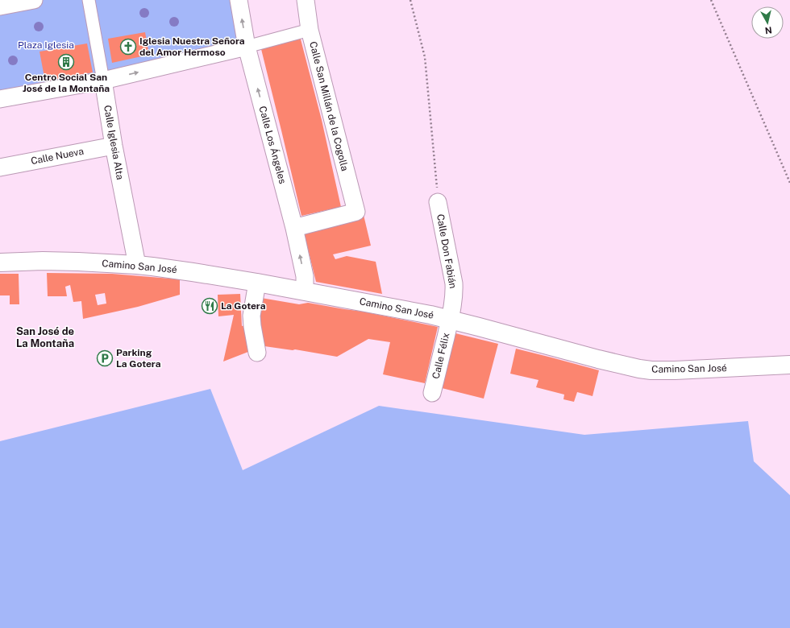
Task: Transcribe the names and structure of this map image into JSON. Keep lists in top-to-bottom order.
{
  "streets": {
    "main road": ["Camino San José"],
    "street": [
      "Calle San Millán de la Cogolla",
      "Calle Iglesia Alta",
      "Calle Los Ángeles",
      "Calle Nueva",
      "Calle Don Fabián",
      "Calle Félix"
    ]
  },
  "crossings": [
    ["Calle San Millán de la Cogolla", "Calle Los Ángeles"],
    ["Calle Iglesia Alta", "Calle Nueva"],
    ["Calle Iglesia Alta", "Camino San José"],
    ["Calle Los Ángeles", "Camino San José"],
    ["Calle Don Fabián", "Camino San José"],
    ["Calle Don Fabián", "Calle Félix"],
    ["Camino San José", "Calle Félix"]
  ],
  "one_way": ["Calle Los Ángeles"],
  "districts": ["San José de La Montaña"],
  "parks": ["Plaza Iglesia"],
  "places": {
    "church": ["Iglesia Nuestra Señora del Amor Hermoso"],
    "building": ["Centro Social San José de la Montaña"],
    "restaurant": ["La Gotera"],
    "parking": ["Parking La Gotera"]
  },
  "north": "bottom"
}
